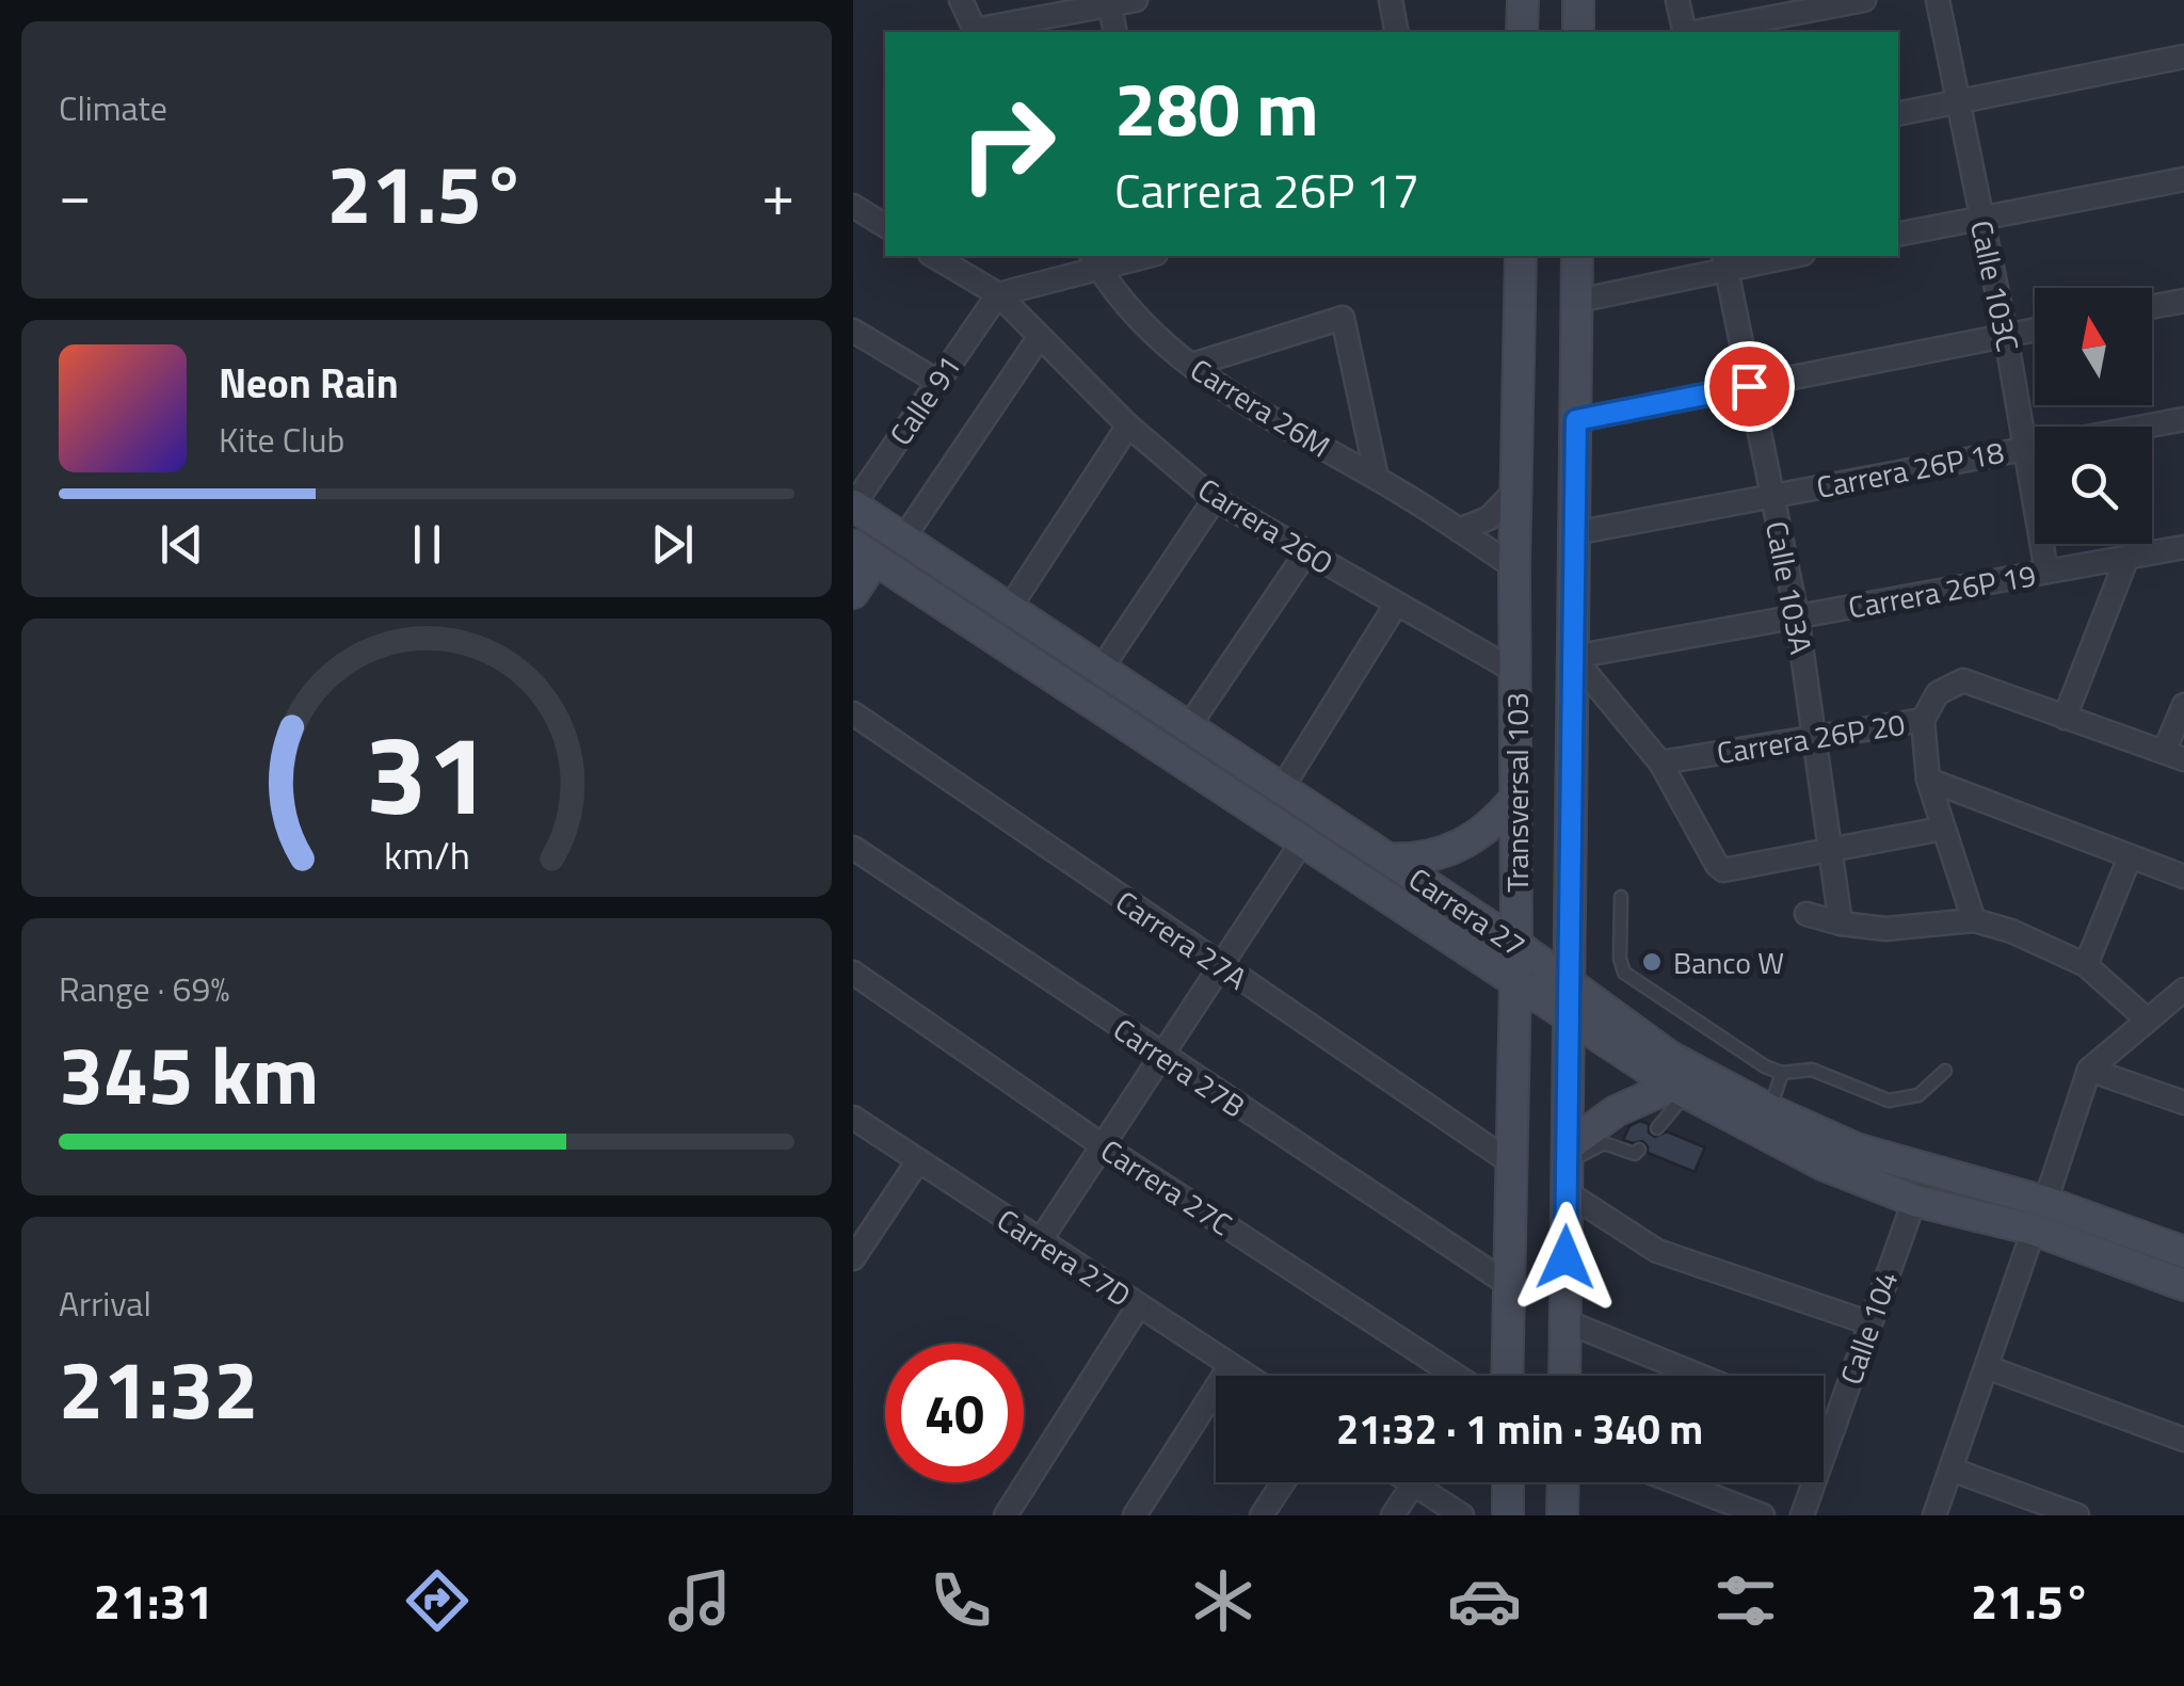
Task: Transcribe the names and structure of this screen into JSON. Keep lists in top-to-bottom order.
{
  "streets": {
    "main road": ["Transversal 103", "Carrera 27"],
    "street": [
      "Calle 103C",
      "Calle 91",
      "Carrera 26M",
      "Carrera 26P 18",
      "Carrera 26O",
      "Calle 103A",
      "Carrera 26P 19",
      "Carrera 26P 20",
      "Carrera 27A",
      "Carrera 27B",
      "Carrera 27C",
      "Carrera 27D",
      "Calle 104"
    ]
  },
  "crossings": [
    ["Calle 103C", "Carrera 26P 18"],
    ["Calle 103C", "Carrera 26P 19"],
    ["Calle 91", "Carrera 26O"],
    ["Calle 91", "Carrera 27"],
    ["Carrera 26M", "Transversal 103"],
    ["Carrera 26P 18", "Calle 103A"],
    ["Carrera 26P 18", "Transversal 103"],
    ["Carrera 26O", "Transversal 103"],
    ["Carrera 26O", "Carrera 27"],
    ["Calle 103A", "Carrera 26P 19"],
    ["Calle 103A", "Carrera 26P 20"],
    ["Carrera 26P 19", "Transversal 103"],
    ["Transversal 103", "Carrera 27"],
    ["Transversal 103", "Carrera 27A"],
    ["Transversal 103", "Carrera 27B"],
    ["Carrera 27", "Calle 104"]
  ],
  "places": ["Banco W"],
  "north": "top",
  "page": {
    "tile": [
      "Climate",
      ["Range · 69%", "345 km"],
      ["Arrival", "21:32"]
    ],
    "turn": ["280 m", "Carrera 26P 17"],
    "heat": ["−", "21.5°", "+"],
    "song": ["Neon Rain", "Kite Club"],
    "limit": "40",
    "trip": "21:32 · 1 min · 340 m",
    "tabs": ["21:31", "21.5°"],
    "gauge": ["31", "km/h"]
  }
}
